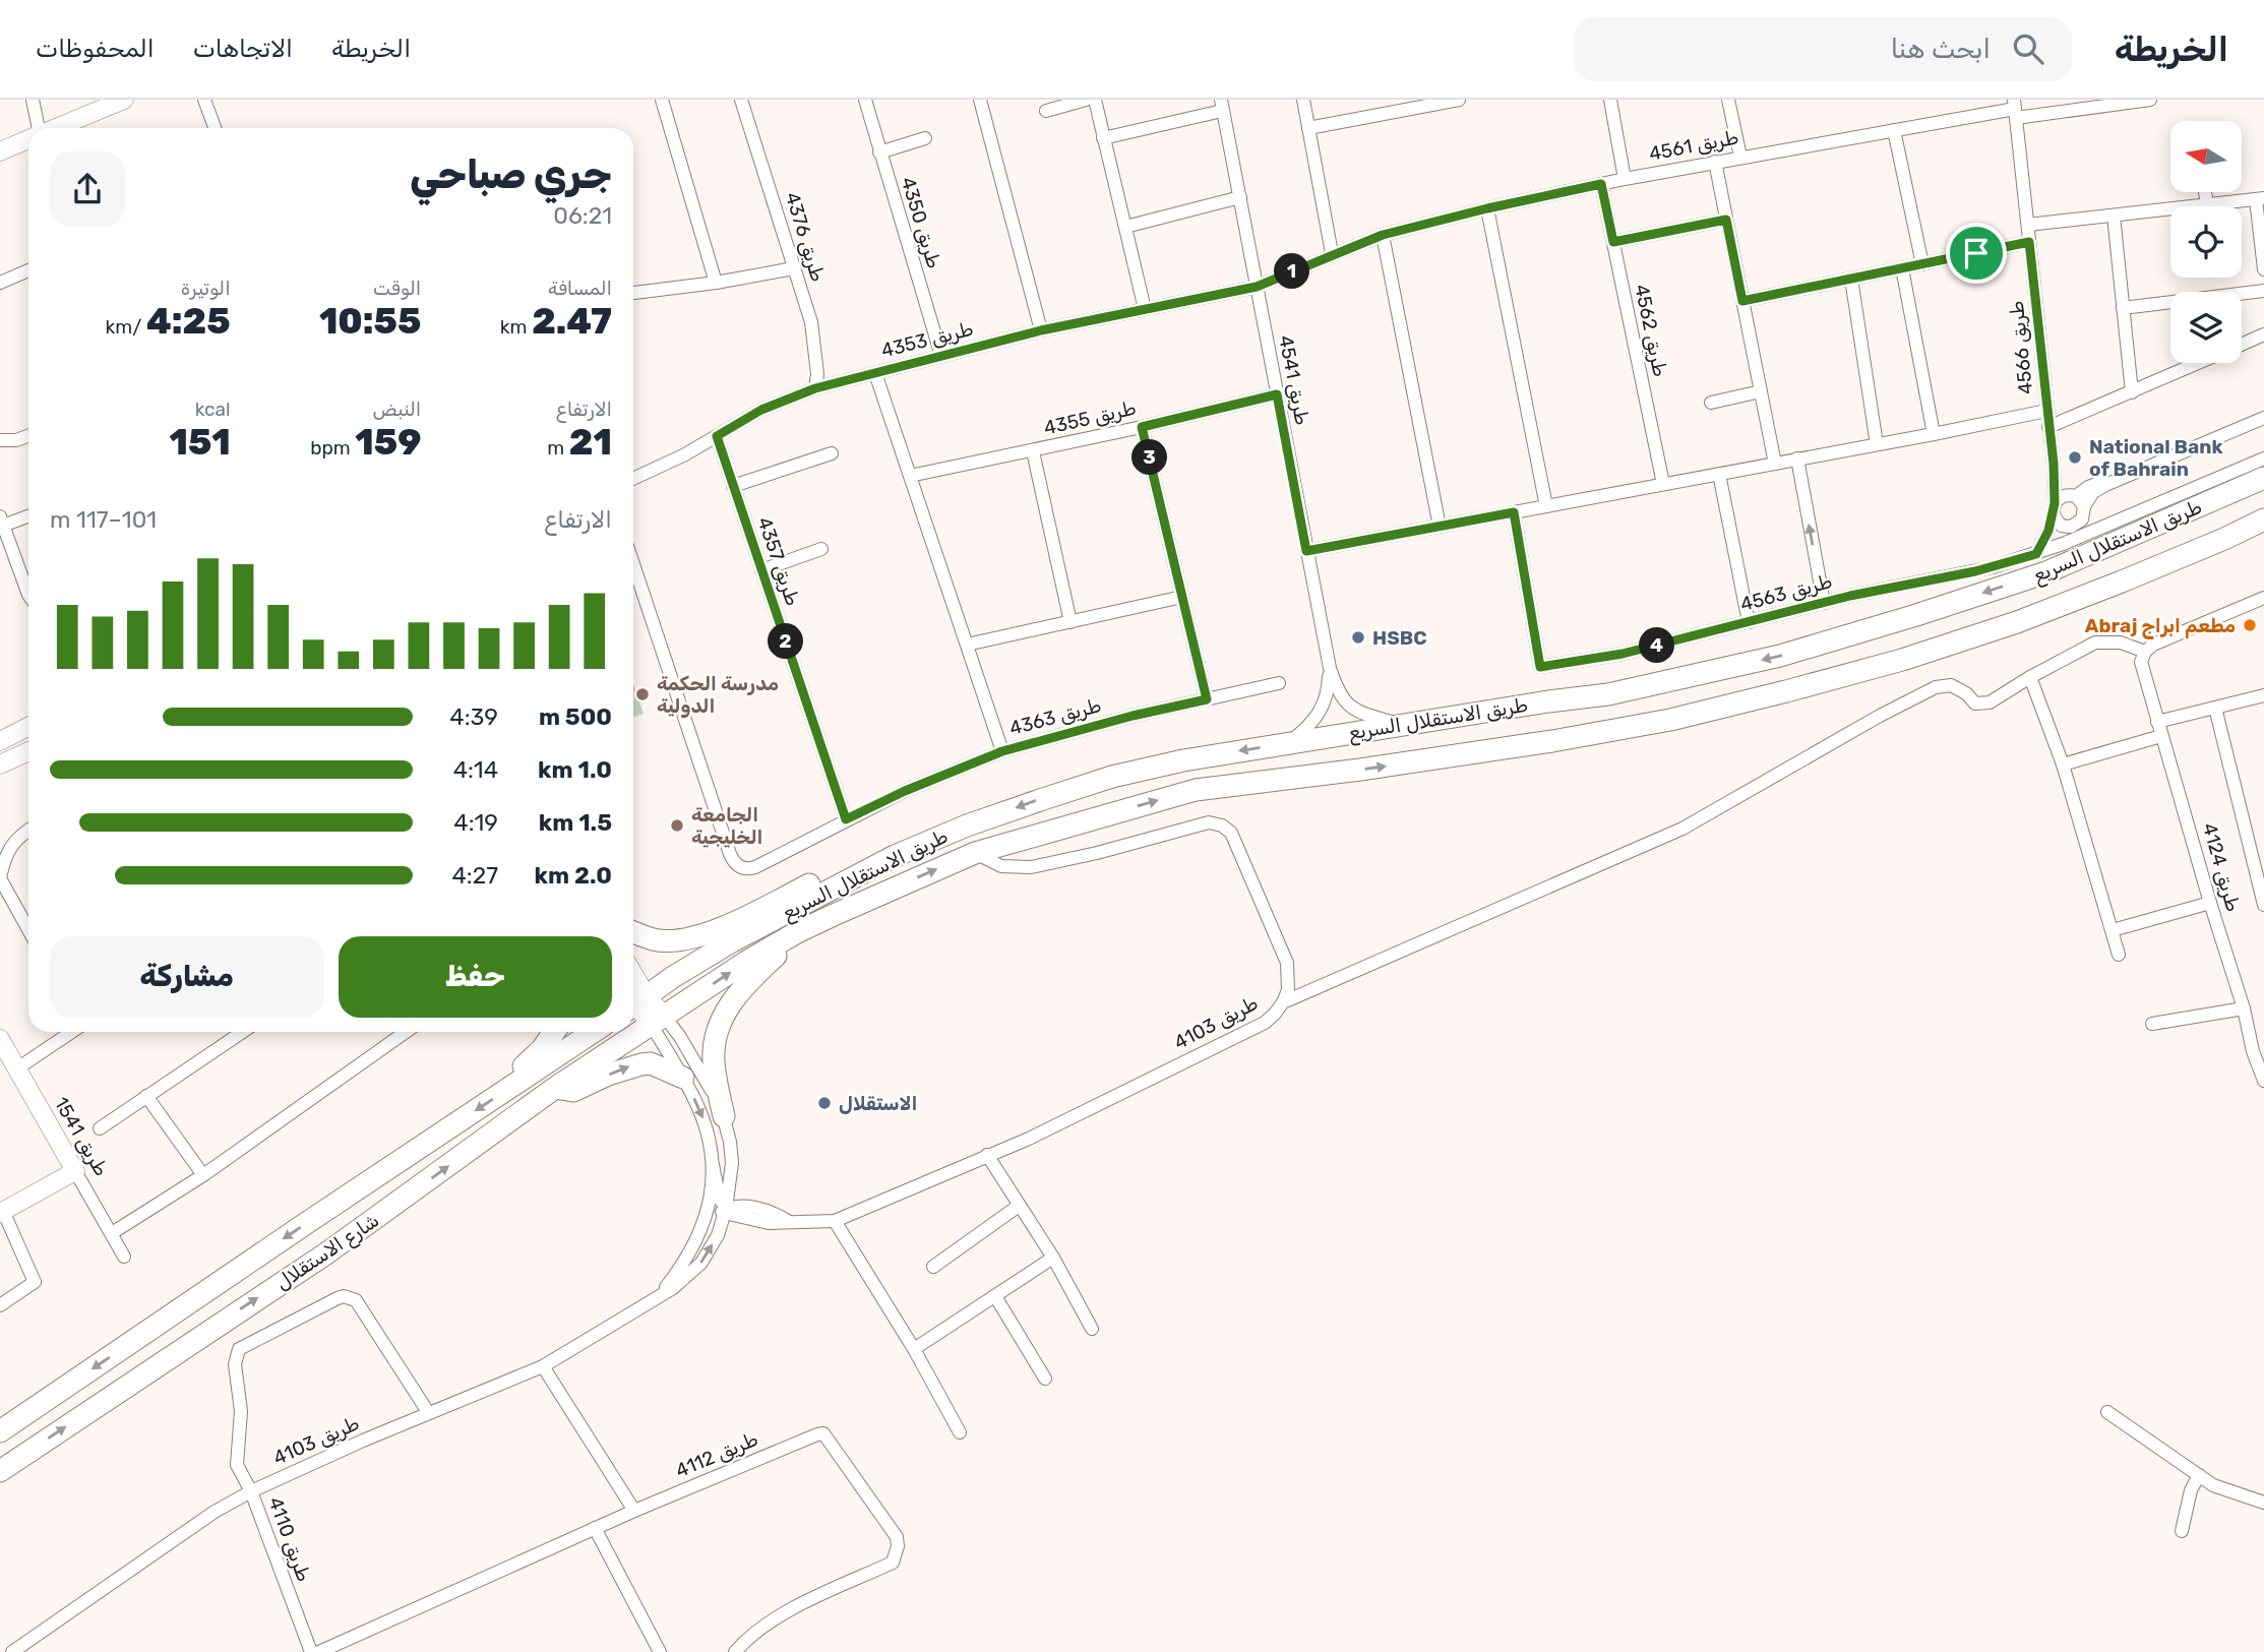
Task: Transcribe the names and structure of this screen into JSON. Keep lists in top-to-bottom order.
{
  "streets": {
    "main road": ["طريق الاستقلال السريع", "شارع الاستقلال"],
    "street": [
      "طريق 4561",
      "طريق 4350",
      "طريق 4376",
      "طريق 4562",
      "طريق 4353",
      "طريق 4566",
      "طريق 4541",
      "طريق 4355",
      "طريق 4357",
      "طريق 4563",
      "طريق 4363",
      "طريق 4124",
      "طريق 4103",
      "طريق 1541",
      "طريق 4112",
      "طريق 4110"
    ]
  },
  "crossings": [
    ["طريق 4561", "طريق 4562"],
    ["طريق 4561", "طريق 4353"],
    ["طريق 4561", "طريق 4566"],
    ["طريق 4561", "طريق 4541"],
    ["طريق 4350", "طريق 4353"],
    ["طريق 4376", "طريق 4353"],
    ["طريق 4353", "طريق 4541"],
    ["طريق 4353", "طريق 4357"],
    ["طريق 4541", "طريق 4355"],
    ["طريق الاستقلال السريع", "طريق 4103"],
    ["طريق الاستقلال السريع", "شارع الاستقلال"],
    ["طريق 4357", "طريق 4363"],
    ["طريق 4103", "شارع الاستقلال"],
    ["طريق 4103", "طريق 4110"]
  ],
  "places": [
    "National Bank of Bahrain",
    "Abraj مطعم ابراج",
    "HSBC",
    "مدرسة الحكمة الدولية",
    "الجامعة الخليجية",
    "الاستقلال"
  ],
  "north": "left",
  "page": {
    "header": "الخريطة",
    "search": "ابحث هنا",
    "nav": ["الخريطة", "الاتجاهات", "المحفوظات"],
    "heading": ["جري صباحي", "06:21"],
    "stats": [
      ["المسافة", "2.47 km"],
      ["الوقت", "10:55"],
      ["الوتيرة", "4:25 /km"],
      ["الارتفاع", "21 m"],
      ["النبض", "159 bpm"],
      ["kcal", "151"]
    ],
    "pins": [
      "1",
      "3",
      "2",
      "4"
    ],
    "chart": ["الارتفاع", "101–117 m"],
    "list": [
      {
        "name": "500 m",
        "note": "4:39"
      },
      {
        "name": "1.0 km",
        "note": "4:14"
      },
      {
        "name": "1.5 km",
        "note": "4:19"
      },
      {
        "name": "2.0 km",
        "note": "4:27"
      }
    ],
    "buttons": ["حفظ", "مشاركة"]
  }
}
